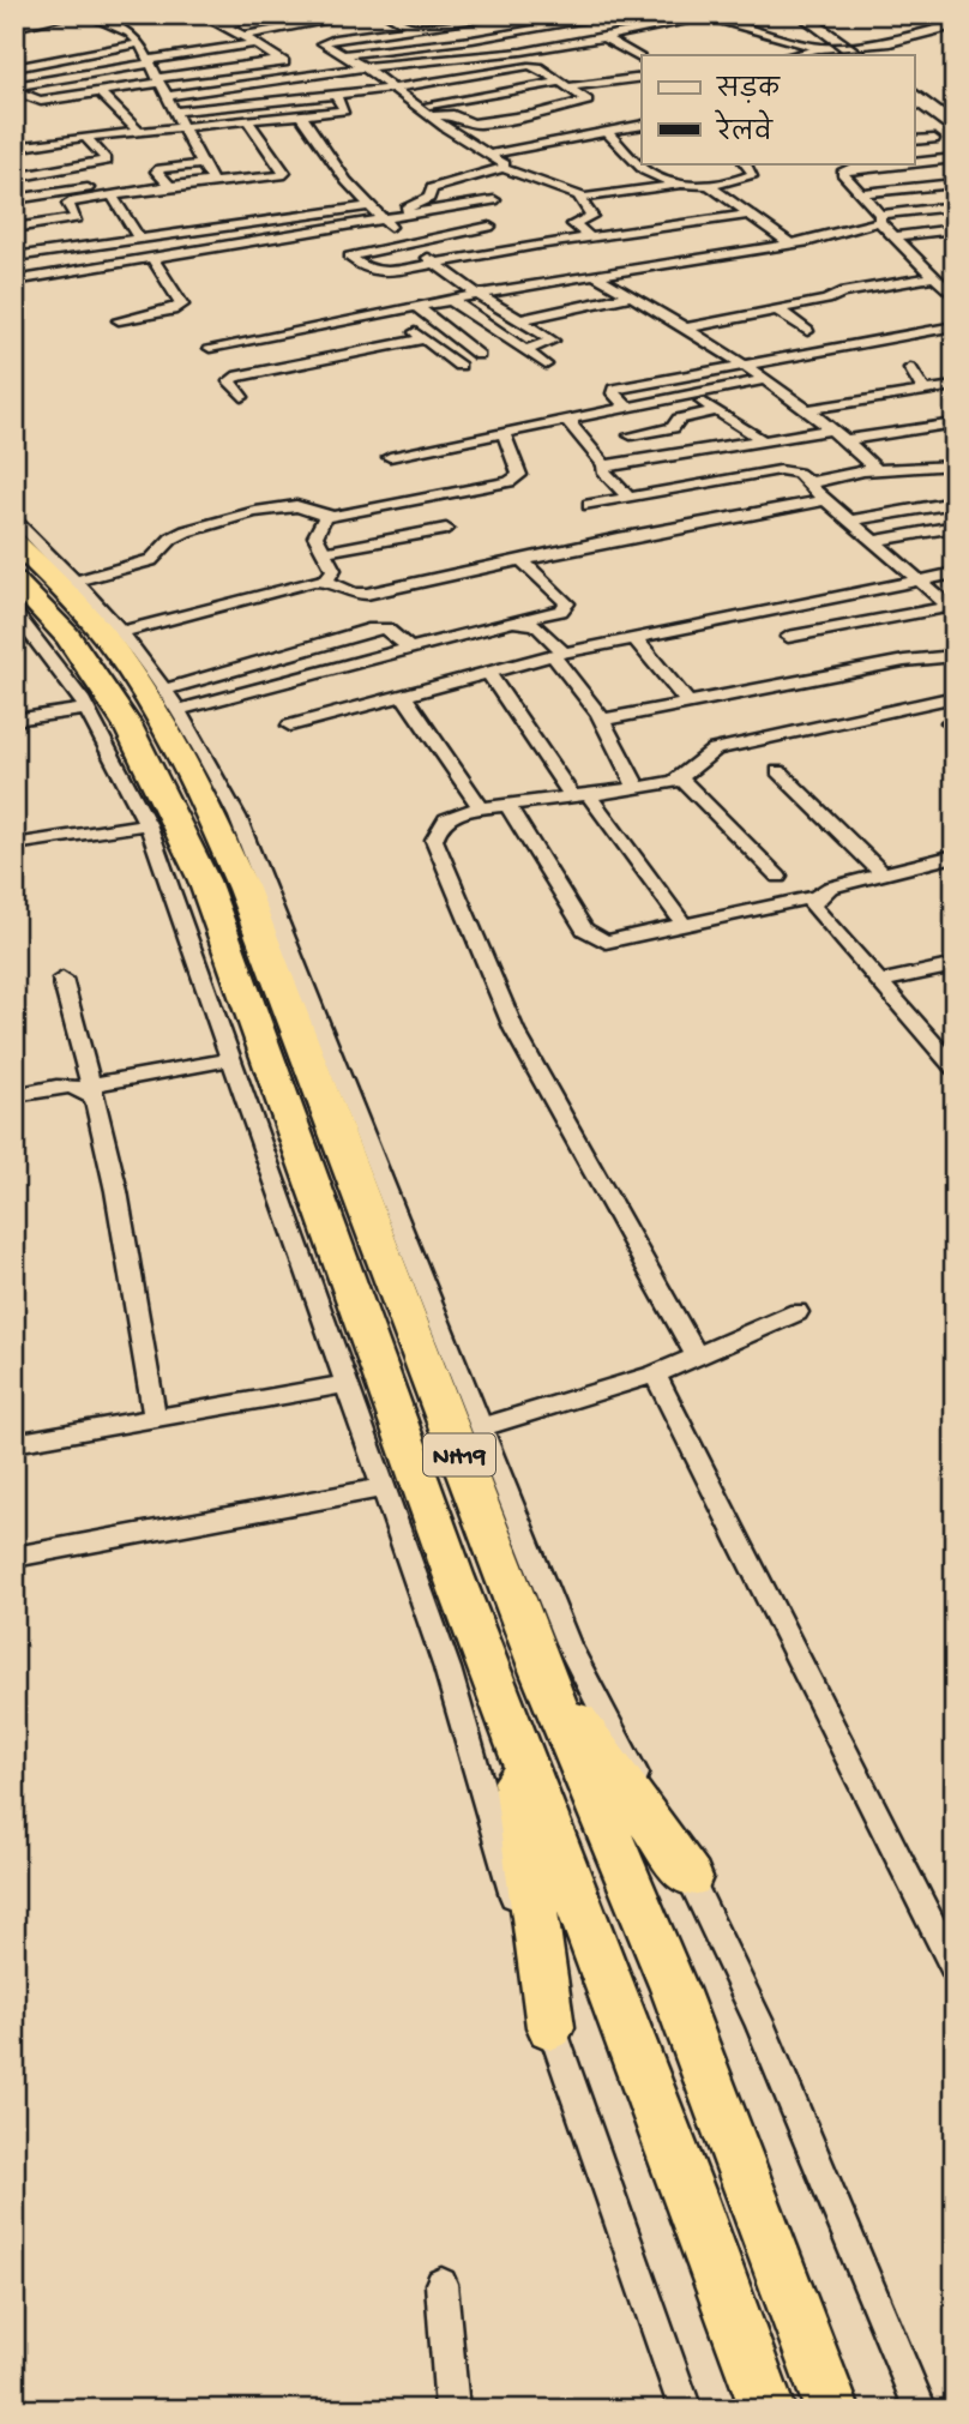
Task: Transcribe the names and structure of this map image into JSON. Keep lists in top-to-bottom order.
{
  "streets": {
    "highway": ["NH19"]
  },
  "legend": ["सड़क", "रेलवे"]
}
